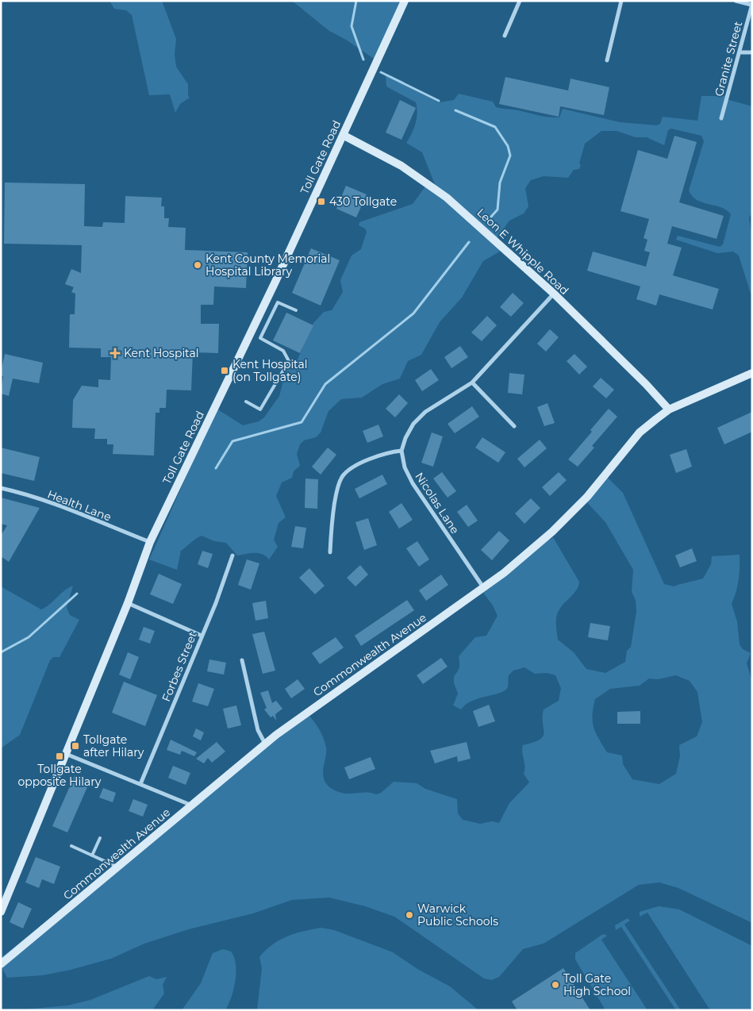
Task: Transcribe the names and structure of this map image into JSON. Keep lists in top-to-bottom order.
{
  "streets": {
    "street": [
      "Granite Street",
      "Toll Gate Road",
      "Leon E Whipple Road",
      "Nicolas Lane",
      "Health Lane",
      "Commonwealth Avenue",
      "Forbes Street"
    ]
  },
  "crossings": [
    ["Toll Gate Road", "Leon E Whipple Road"],
    ["Toll Gate Road", "Health Lane"],
    ["Leon E Whipple Road", "Commonwealth Avenue"],
    ["Nicolas Lane", "Commonwealth Avenue"]
  ],
  "places": {
    "transit": [
      "430 Tollgate",
      "Kent Hospital (on Tollgate)",
      "Tollgate after Hilary",
      "Tollgate opposite Hilary"
    ],
    "other": ["Kent County Memorial Hospital Library", "Warwick Public Schools", "Toll Gate High School"],
    "health": ["Kent Hospital"]
  }
}
